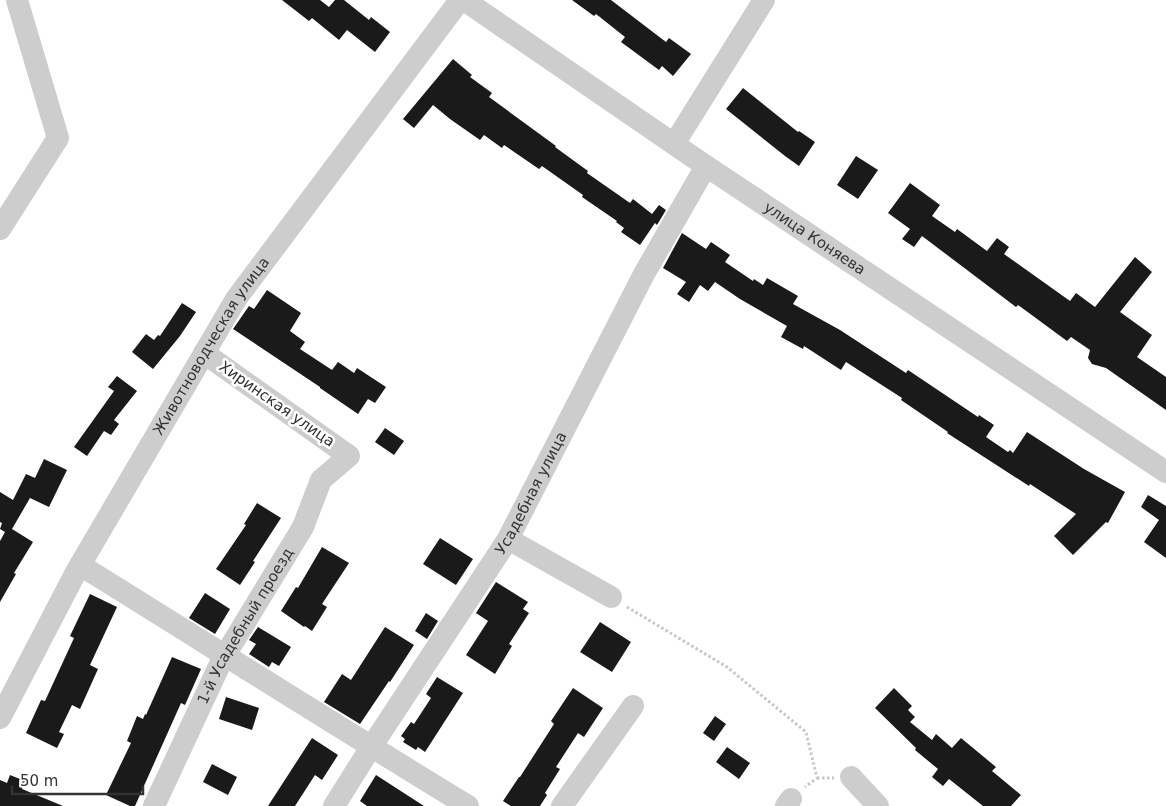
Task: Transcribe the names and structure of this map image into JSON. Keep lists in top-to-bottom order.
{
  "streets": {
    "street": [
      "улица Коняева",
      "Животноводческая улица",
      "Хиринская улица",
      "Усадебная улица",
      "1-й Усадебный проезд"
    ]
  },
  "crossings": [
    ["улица Коняева", "Усадебная улица"],
    ["Животноводческая улица", "Хиринская улица"],
    ["Хиринская улица", "1-й Усадебный проезд"]
  ],
  "scale_bar": "50 m"
}
